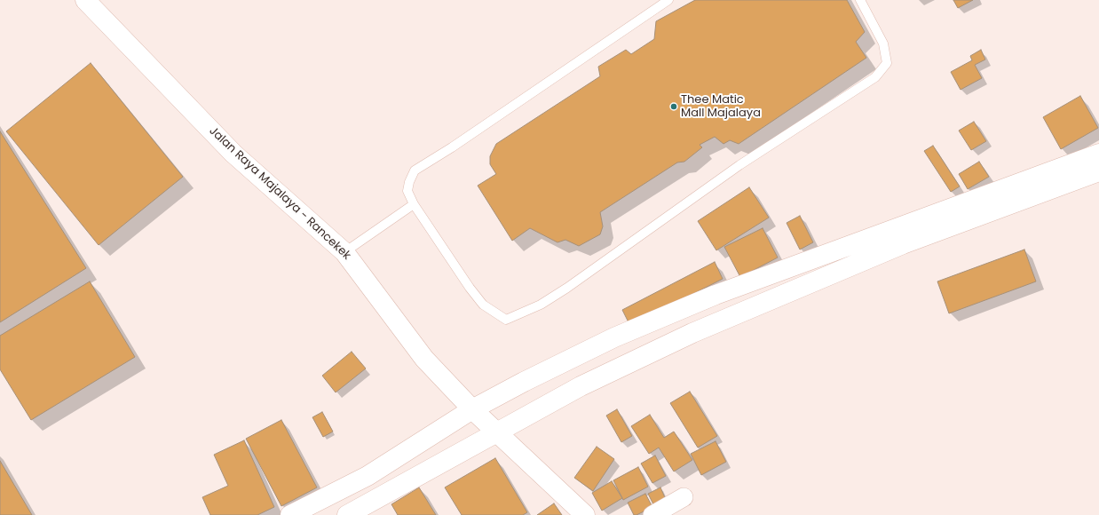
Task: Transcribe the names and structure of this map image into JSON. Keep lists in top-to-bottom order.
{
  "streets": {
    "main road": ["Jalan Raya Majalaya - Rancekek"]
  },
  "places": ["Thee Matic Mall Majalaya"]
}
